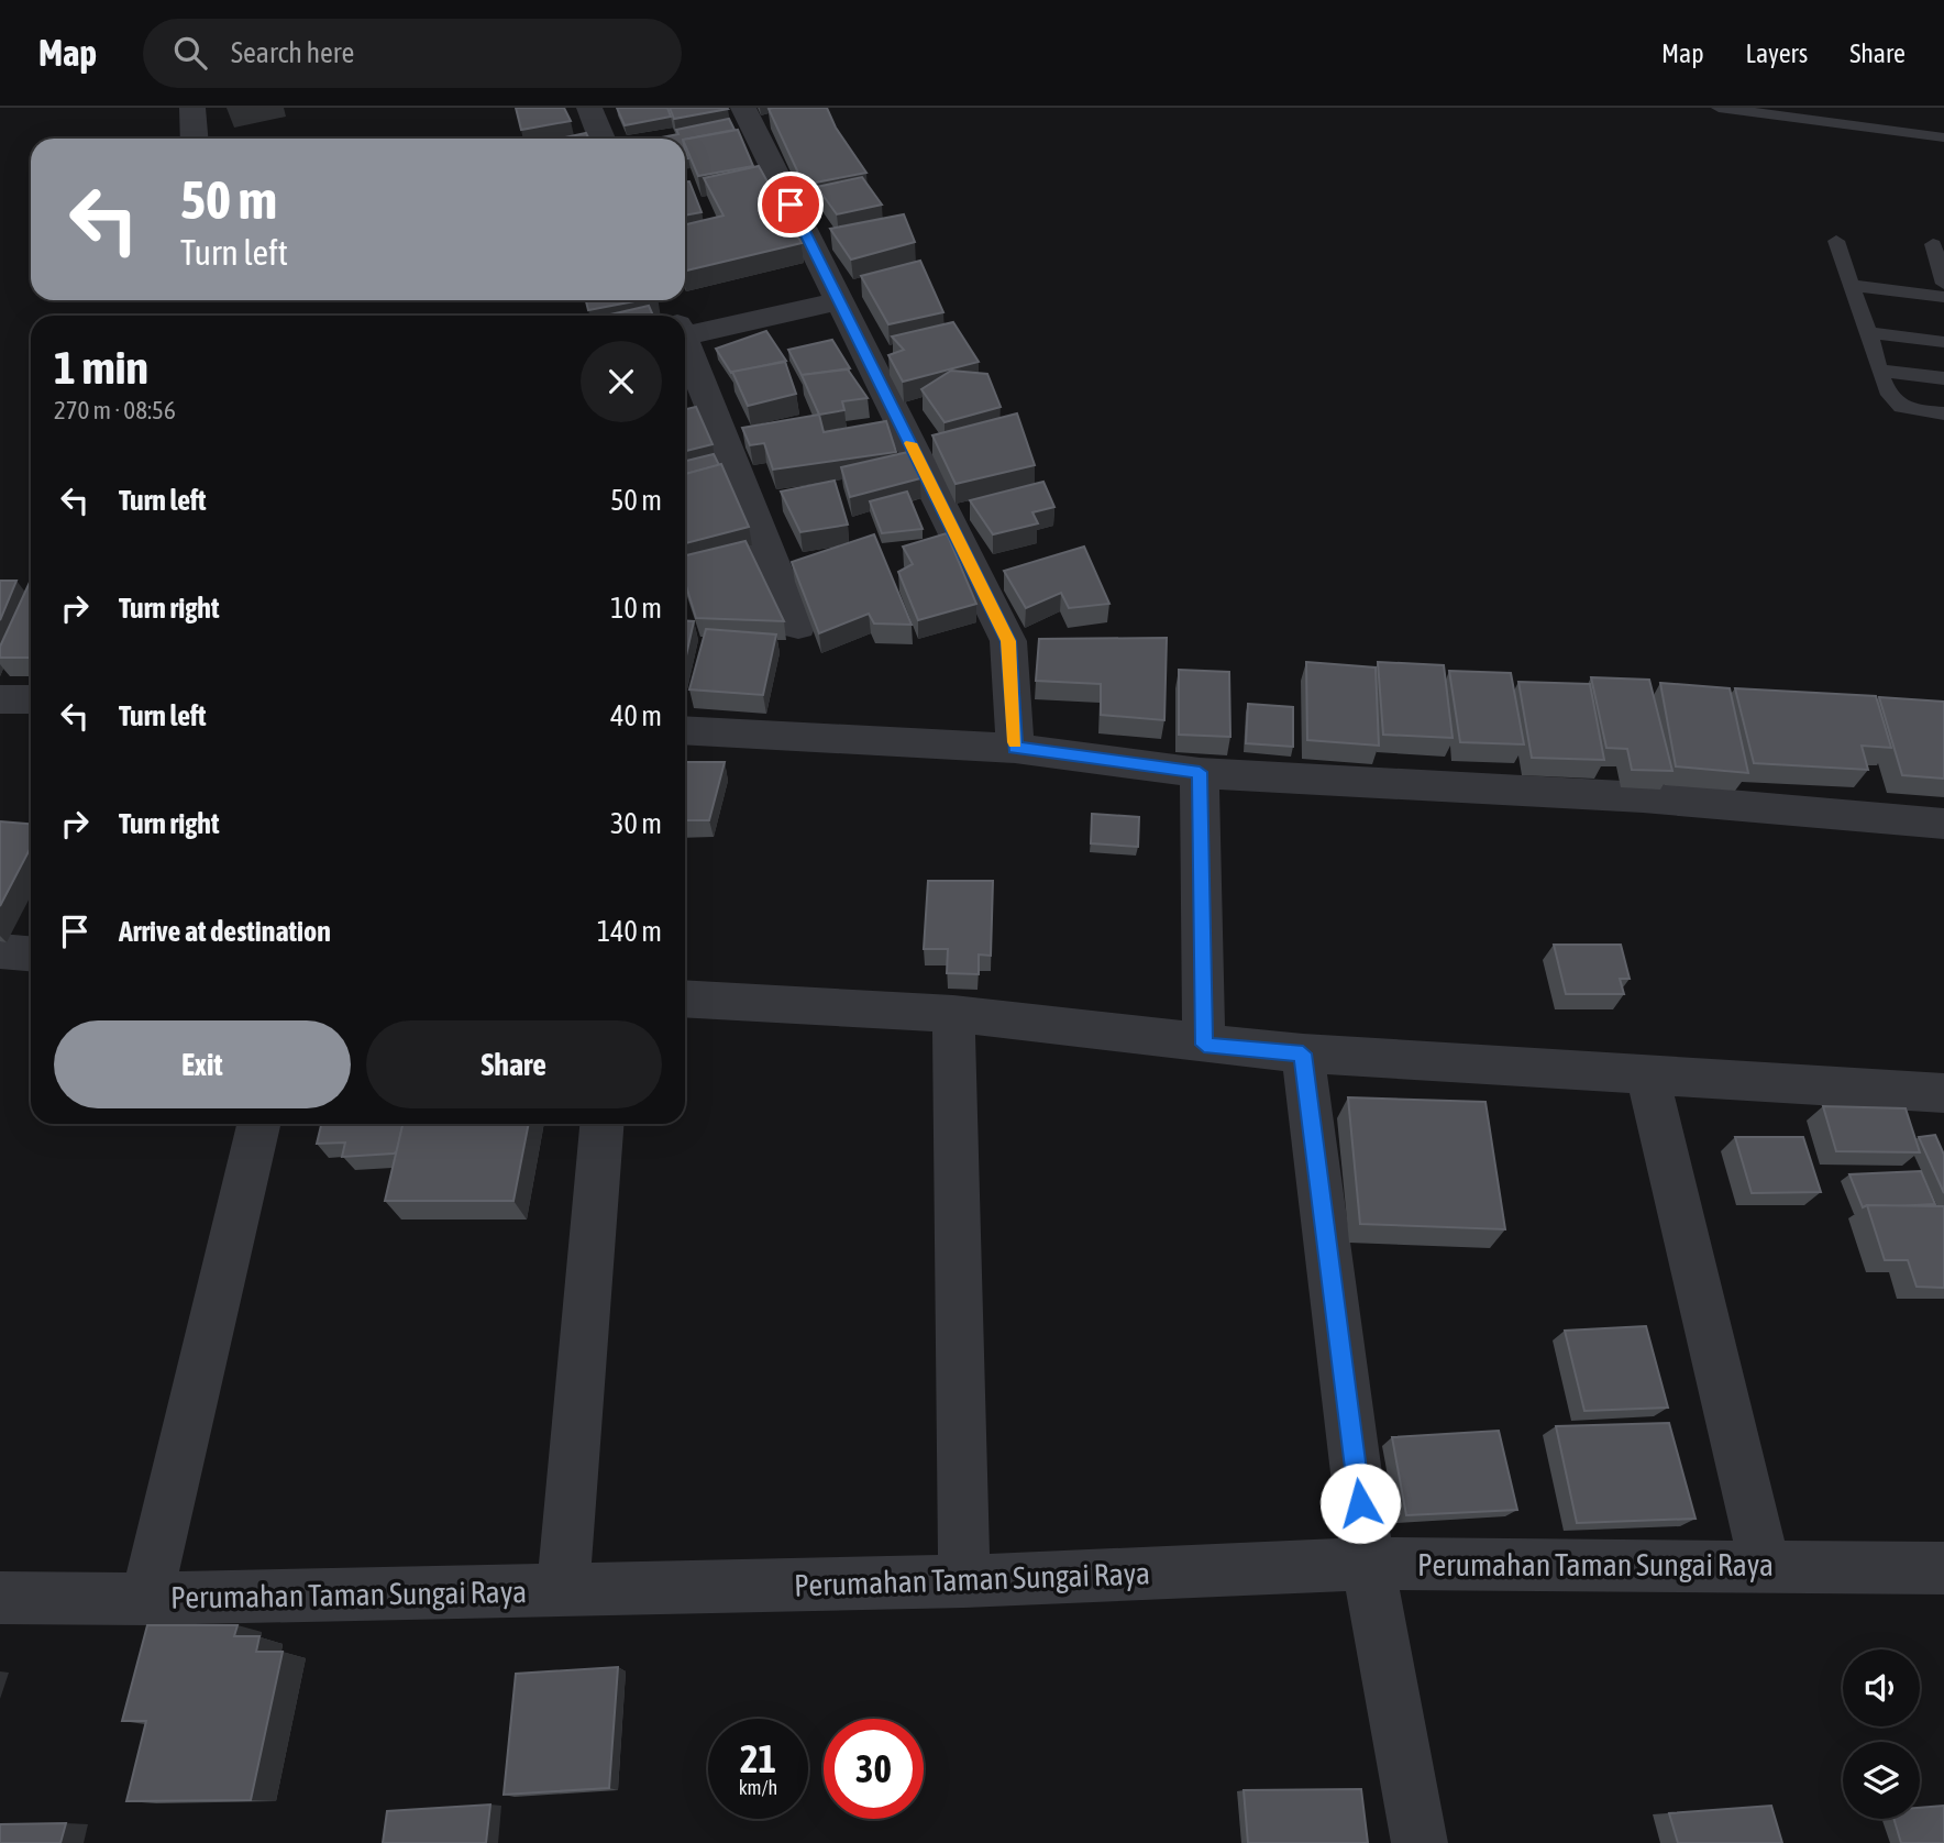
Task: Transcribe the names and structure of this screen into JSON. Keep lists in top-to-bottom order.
{
  "streets": {
    "street": ["Perumahan Taman Sungai Raya"]
  },
  "page": {
    "header": "Map",
    "search": "Search here",
    "nav": ["Map", "Layers", "Share"],
    "turn": ["50 m", "Turn left"],
    "heading": ["1 min", "270 m · 08:56"],
    "list": [
      {
        "name": "Turn left",
        "value": "50 m"
      },
      {
        "name": "Turn right",
        "value": "10 m"
      },
      {
        "name": "Turn left",
        "value": "40 m"
      },
      {
        "name": "Turn right",
        "value": "30 m"
      },
      {
        "name": "Arrive at destination",
        "value": "140 m"
      }
    ],
    "buttons": ["Exit", "Share"],
    "speed": "21 km/h",
    "limit": "30"
  }
}
